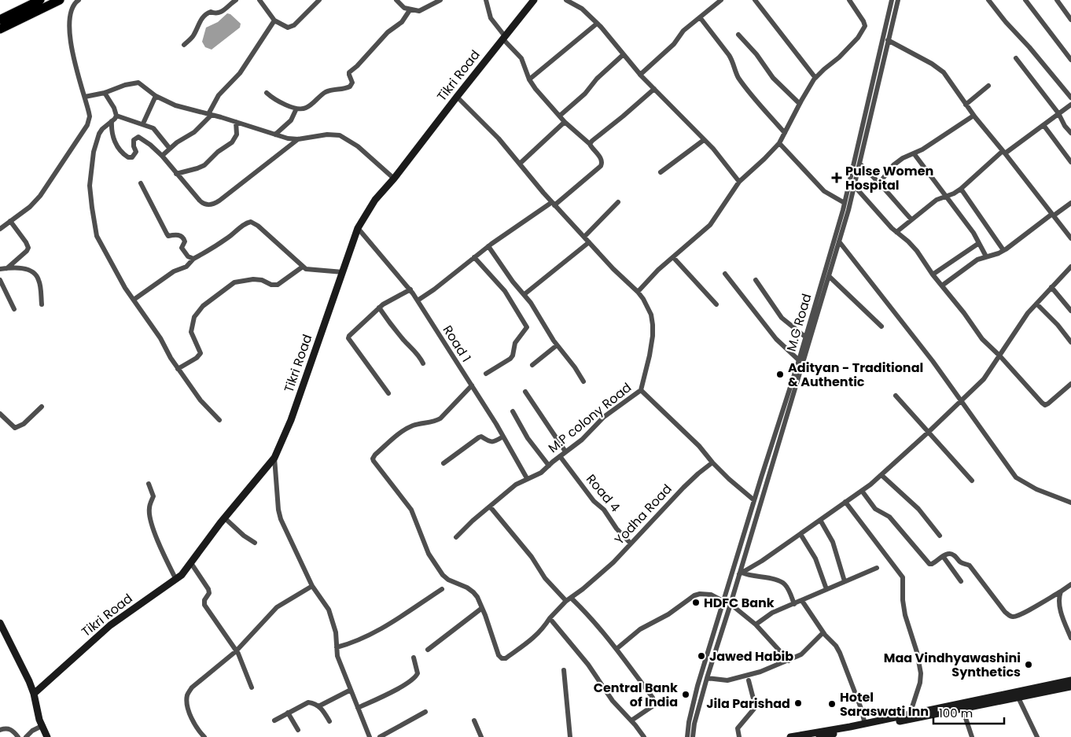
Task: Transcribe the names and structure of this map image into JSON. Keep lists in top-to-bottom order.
{
  "streets": {
    "street": [
      "Tikri Road",
      "M.G Road",
      "Road 1",
      "M.P colony Road",
      "Road 4",
      "Yodha Road"
    ]
  },
  "crossings": [
    ["Tikri Road", "Road 1"],
    ["Road 1", "M.P colony Road"],
    ["M.P colony Road", "Road 4"],
    ["M.P colony Road", "Yodha Road"],
    ["Road 4", "Yodha Road"]
  ],
  "places": {
    "health": ["Pulse Women Hospital"],
    "other": [
      "Adityan - Traditional & Authentic",
      "HDFC Bank",
      "Jawed Habib",
      "Maa Vindhyawashini Synthetics",
      "Central Bank of India",
      "Jila Parishad",
      "Hotel Saraswati Inn"
    ]
  },
  "scale_bar": "100 m"
}
